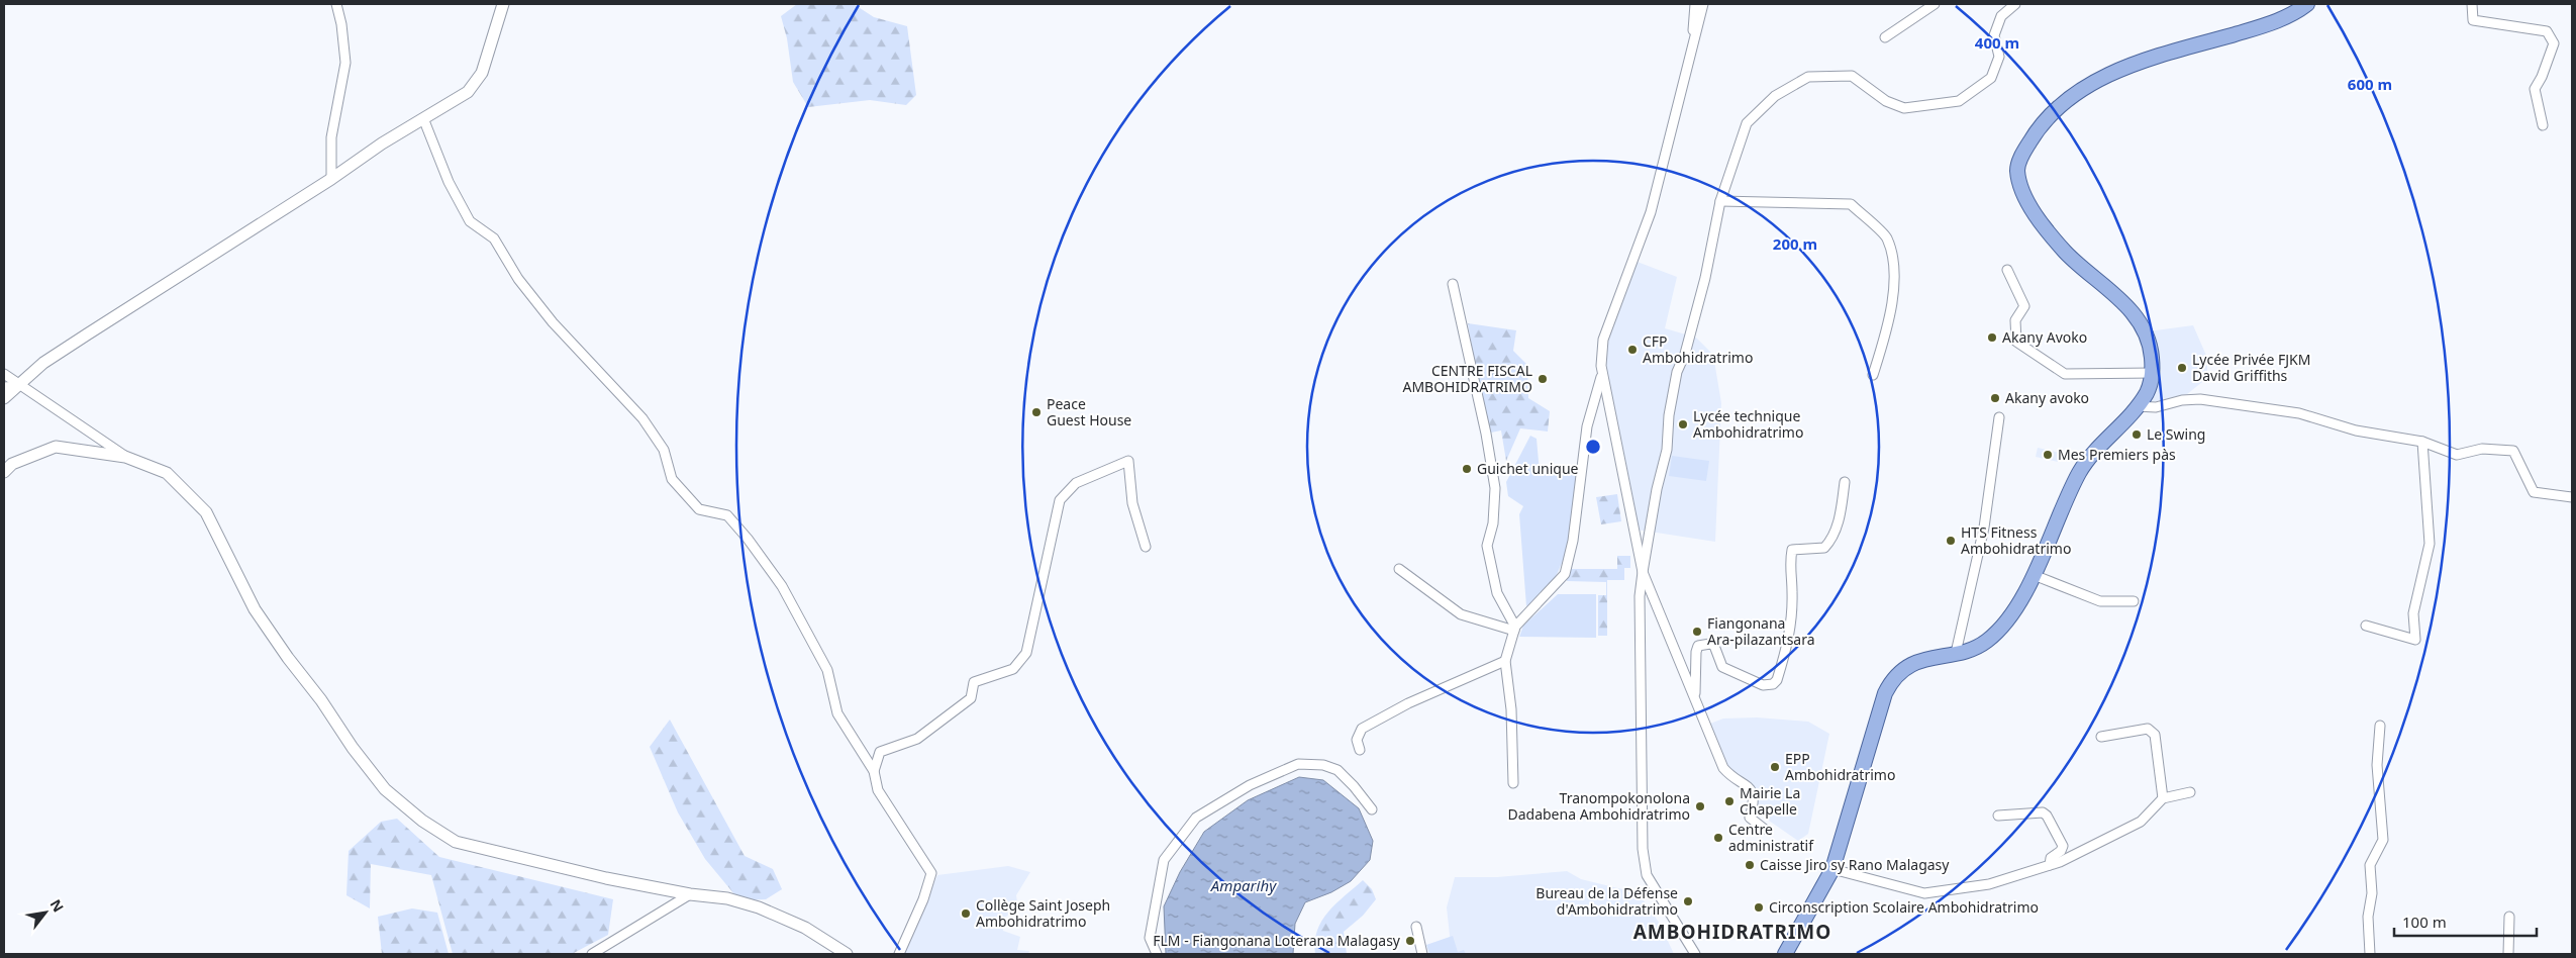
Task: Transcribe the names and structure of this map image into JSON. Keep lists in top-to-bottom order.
{
  "districts": ["AMBOHIDRATRIMO"],
  "water": ["Amparihy"],
  "places": [
    "Akany Avoko",
    "CFP Ambohidratrimo",
    "Lycée Privée FJKM David Griffiths",
    "CENTRE FISCAL AMBOHIDRATRIMO",
    "Akany avoko",
    "Peace Guest House",
    "Lycée technique Ambohidratrimo",
    "Le Swing",
    "Mes Premiers pàs",
    "Guichet unique",
    "HTS Fitness Ambohidratrimo",
    "Fiangonana Ara-pilazantsara",
    "EPP Ambohidratrimo",
    "Mairie La Chapelle",
    "Tranompokonolona Dadabena Ambohidratrimo",
    "Centre administratif",
    "Caisse Jiro sy Rano Malagasy",
    "Bureau de la Défense d'Ambohidratrimo",
    "Circonscription Scolaire Ambohidratrimo",
    "Collège Saint Joseph Ambohidratrimo",
    "FLM - Fiangonana Loterana Malagasy"
  ],
  "scale_bar": "100 m",
  "north": "top right",
  "rings": ["400 m", "600 m", "200 m"]
}
